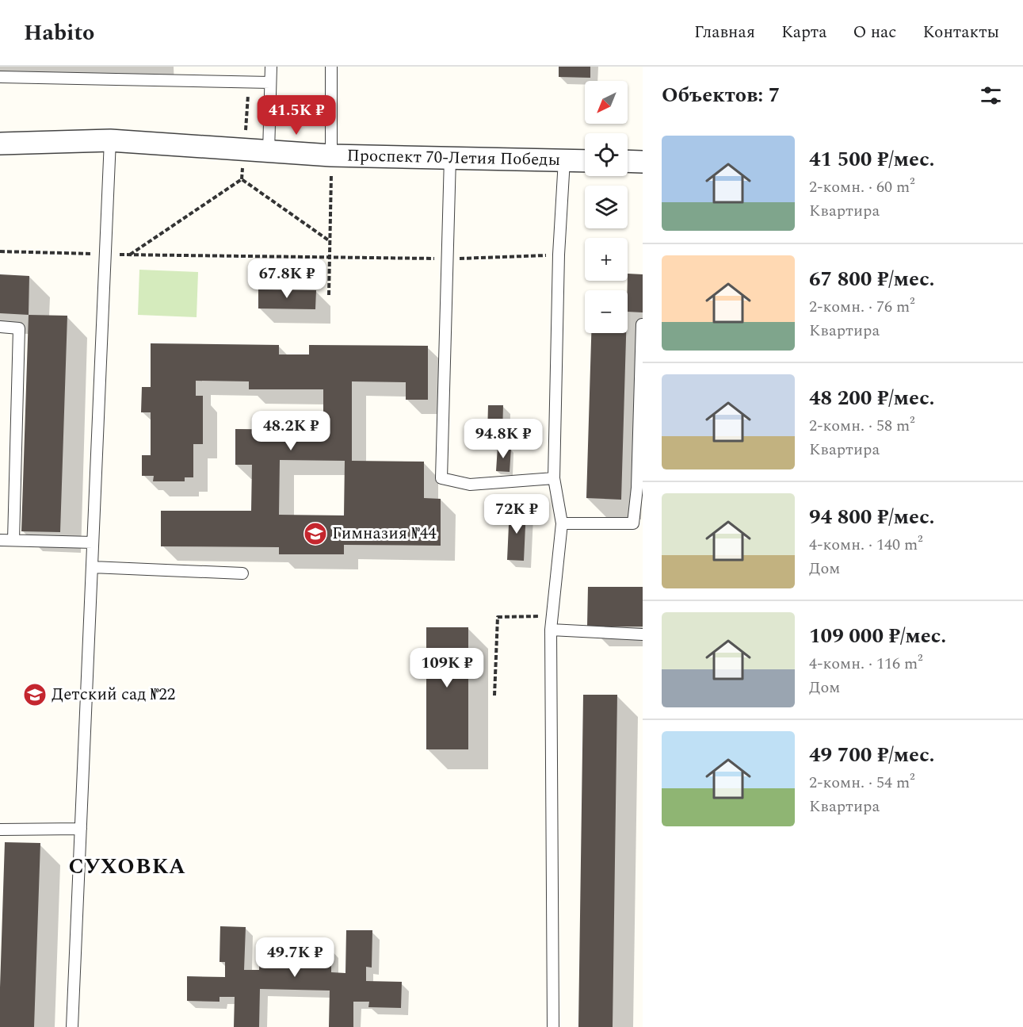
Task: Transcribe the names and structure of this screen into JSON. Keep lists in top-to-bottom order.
{
  "streets": {
    "street": ["Проспект 70-Летия Победы"]
  },
  "districts": ["СУХОВКА"],
  "places": {
    "school or university": ["Гимназия №44", "Детский сад №22"]
  },
  "north": "bottom left",
  "page": {
    "header": "Habito",
    "nav": [
      "Главная",
      "Карта",
      "О нас",
      "Контакты"
    ],
    "heading": "Объектов: 7",
    "map_buttons": ["+", "−"],
    "price": [
      "41.5K ₽",
      "67.8K ₽",
      "48.2K ₽",
      "94.8K ₽",
      "72K ₽",
      "109K ₽",
      "49.7K ₽"
    ],
    "list": [
      {
        "name": "41 500 ₽/мес.",
        "note": "2-комн. · 60 m² · Квартира"
      },
      {
        "name": "67 800 ₽/мес.",
        "note": "2-комн. · 76 m² · Квартира"
      },
      {
        "name": "48 200 ₽/мес.",
        "note": "2-комн. · 58 m² · Квартира"
      },
      {
        "name": "94 800 ₽/мес.",
        "note": "4-комн. · 140 m² · Дом"
      },
      {
        "name": "109 000 ₽/мес.",
        "note": "4-комн. · 116 m² · Дом"
      },
      {
        "name": "49 700 ₽/мес.",
        "note": "2-комн. · 54 m² · Квартира"
      }
    ]
  }
}
